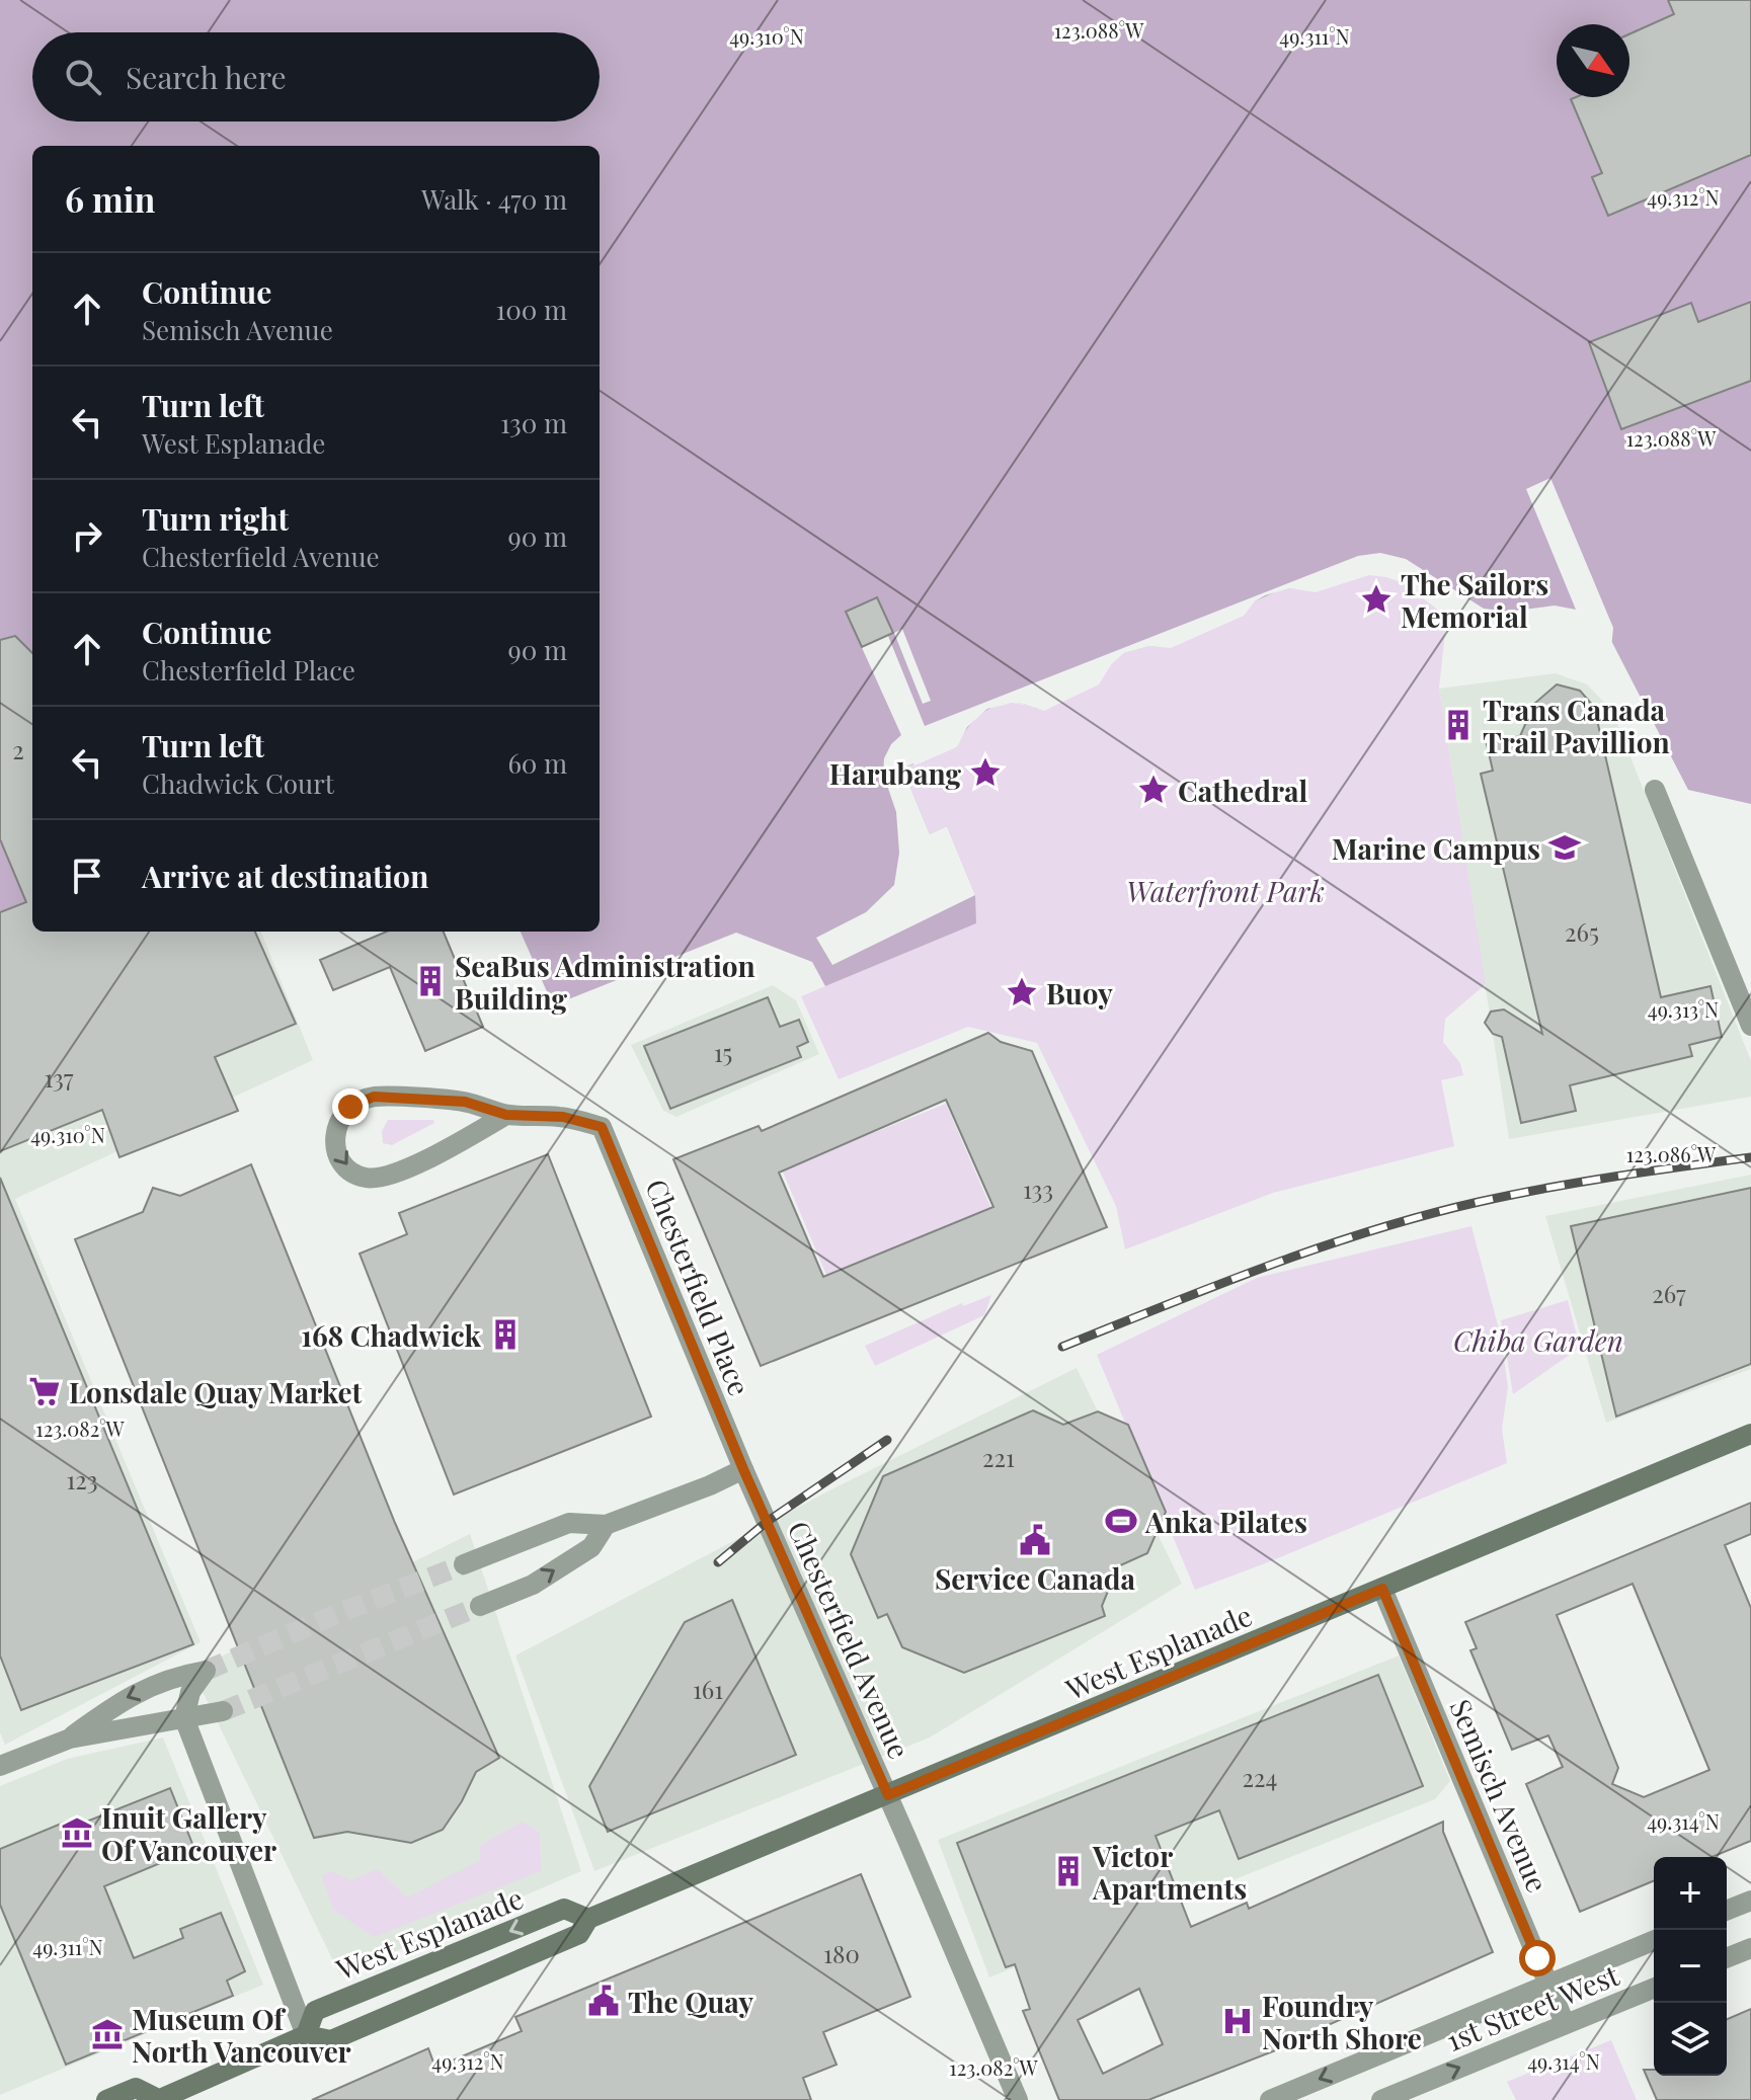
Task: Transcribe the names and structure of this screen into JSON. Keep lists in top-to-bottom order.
{
  "streets": {
    "main road": ["West Esplanade"],
    "street": [
      "Chesterfield Place",
      "Chesterfield Avenue",
      "Semisch Avenue",
      "1st Street West"
    ]
  },
  "crossings": [
    ["Chesterfield Place", "Chesterfield Avenue"],
    ["Chesterfield Avenue", "West Esplanade"],
    ["West Esplanade", "Semisch Avenue"],
    ["Semisch Avenue", "1st Street West"]
  ],
  "parks": ["Waterfront Park", "Chiba Garden"],
  "places": {
    "place": [
      "The Sailors Memorial",
      "Harubang",
      "Cathedral",
      "Buoy"
    ],
    "building": [
      "Trans Canada Trail Pavillion",
      "SeaBus Administration Building",
      "168 Chadwick",
      "Victor Apartments"
    ],
    "school or university": ["Marine Campus"],
    "supermarket": ["Lonsdale Quay Market"],
    "sports": ["Anka Pilates"],
    "public building": ["Service Canada", "The Quay"],
    "museum": ["Inuit Gallery Of Vancouver", "Museum Of North Vancouver"],
    "hospital": ["Foundry North Shore"]
  },
  "house_numbers": [
    "2",
    "265",
    "15",
    "137",
    "133",
    "267",
    "221",
    "123",
    "161",
    "224",
    "180"
  ],
  "north": "bottom right",
  "page": {
    "search": "Search here",
    "heading": ["6 min", "Walk · 470 m"],
    "list": [
      ["Continue", "Semisch Avenue", "100 m"],
      ["Turn left", "West Esplanade", "130 m"],
      ["Turn right", "Chesterfield Avenue", "90 m"],
      ["Continue", "Chesterfield Place", "90 m"],
      ["Turn left", "Chadwick Court", "60 m"],
      "Arrive at destination"
    ],
    "map_buttons": ["+", "−"]
  },
  "coordinates": [
    "123.088°W",
    "49.311°N",
    "49.310°N",
    "49.312°N",
    "49.313°N",
    "123.086°W",
    "123.082°W",
    "49.314°N"
  ]
}
